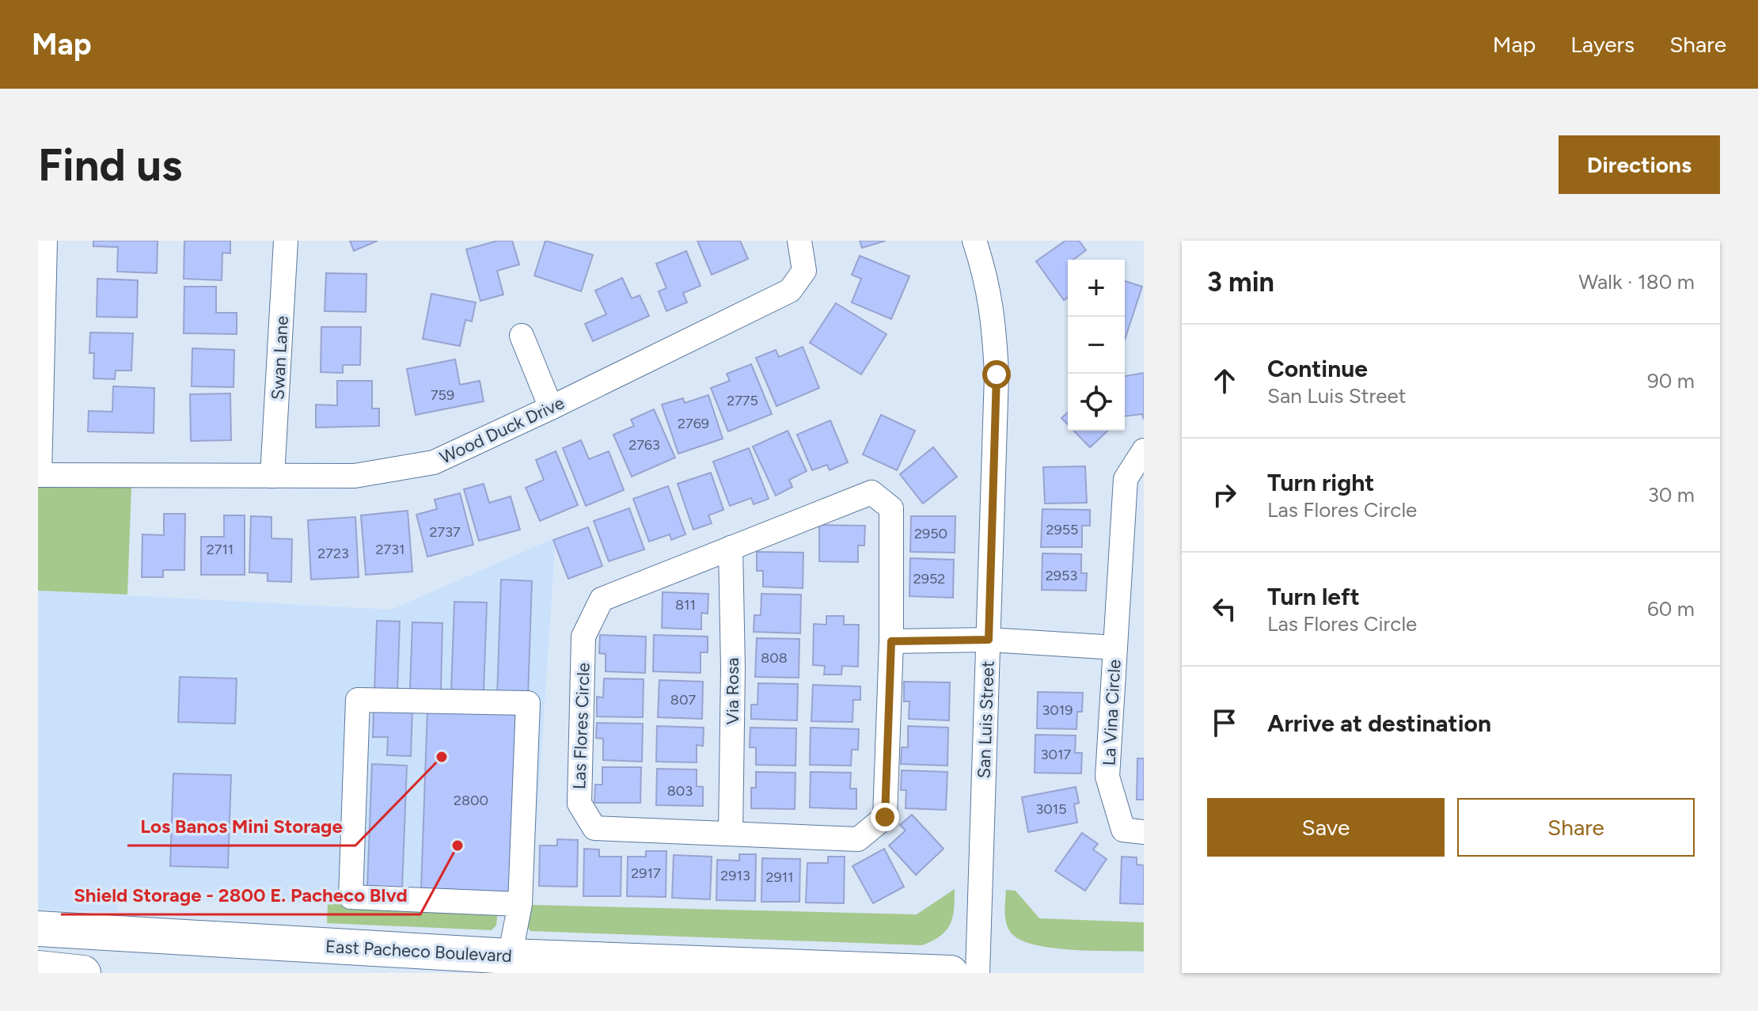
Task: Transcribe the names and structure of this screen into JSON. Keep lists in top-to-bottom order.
{
  "streets": {
    "highway": ["East Pacheco Boulevard"],
    "street": [
      "Swan Lane",
      "Wood Duck Drive",
      "Via Rosa",
      "La Vina Circle",
      "San Luis Street",
      "Las Flores Circle"
    ]
  },
  "crossings": [
    ["Swan Lane", "Wood Duck Drive"],
    ["Via Rosa", "Las Flores Circle"],
    ["La Vina Circle", "San Luis Street"]
  ],
  "places": ["Los Banos Mini Storage", "Shield Storage - 2800 E. Pacheco Blvd"],
  "house_numbers": [
    "759",
    "2775",
    "2769",
    "2763",
    "2955",
    "2737",
    "2950",
    "2711",
    "2731",
    "2723",
    "2953",
    "2952",
    "811",
    "808",
    "807",
    "3019",
    "3017",
    "803",
    "2800",
    "3015",
    "2917",
    "2913",
    "2911"
  ],
  "page": {
    "header": "Map",
    "nav": ["Map", "Layers", "Share"],
    "buttons": [
      "Directions",
      ["Save", "Share"]
    ],
    "title": "Find us",
    "heading": ["3 min", "Walk · 180 m"],
    "map_buttons": ["+", "−"],
    "list": [
      ["Continue", "San Luis Street", "90 m"],
      ["Turn right", "Las Flores Circle", "30 m"],
      ["Turn left", "Las Flores Circle", "60 m"],
      "Arrive at destination"
    ]
  }
}
